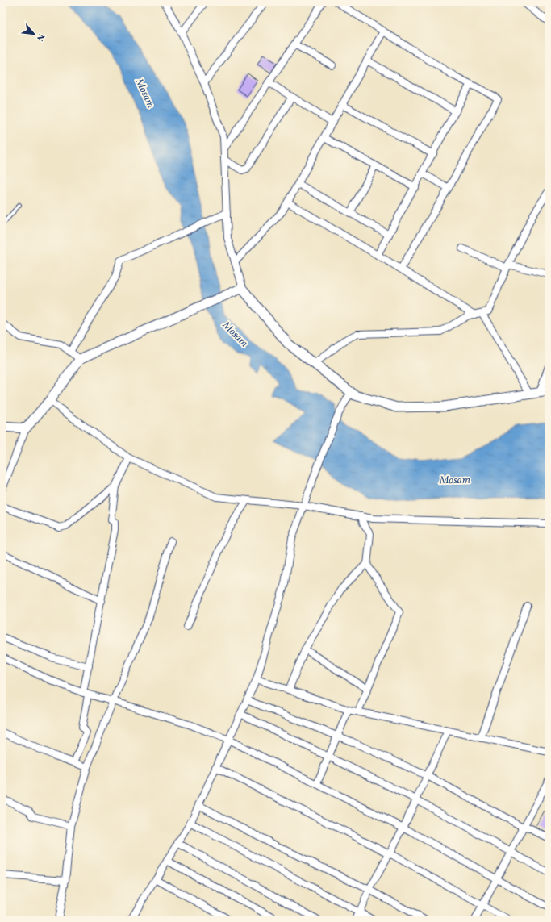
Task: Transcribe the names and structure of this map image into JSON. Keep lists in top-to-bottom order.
{
  "water": ["Mosam"],
  "north": "bottom right"
}
